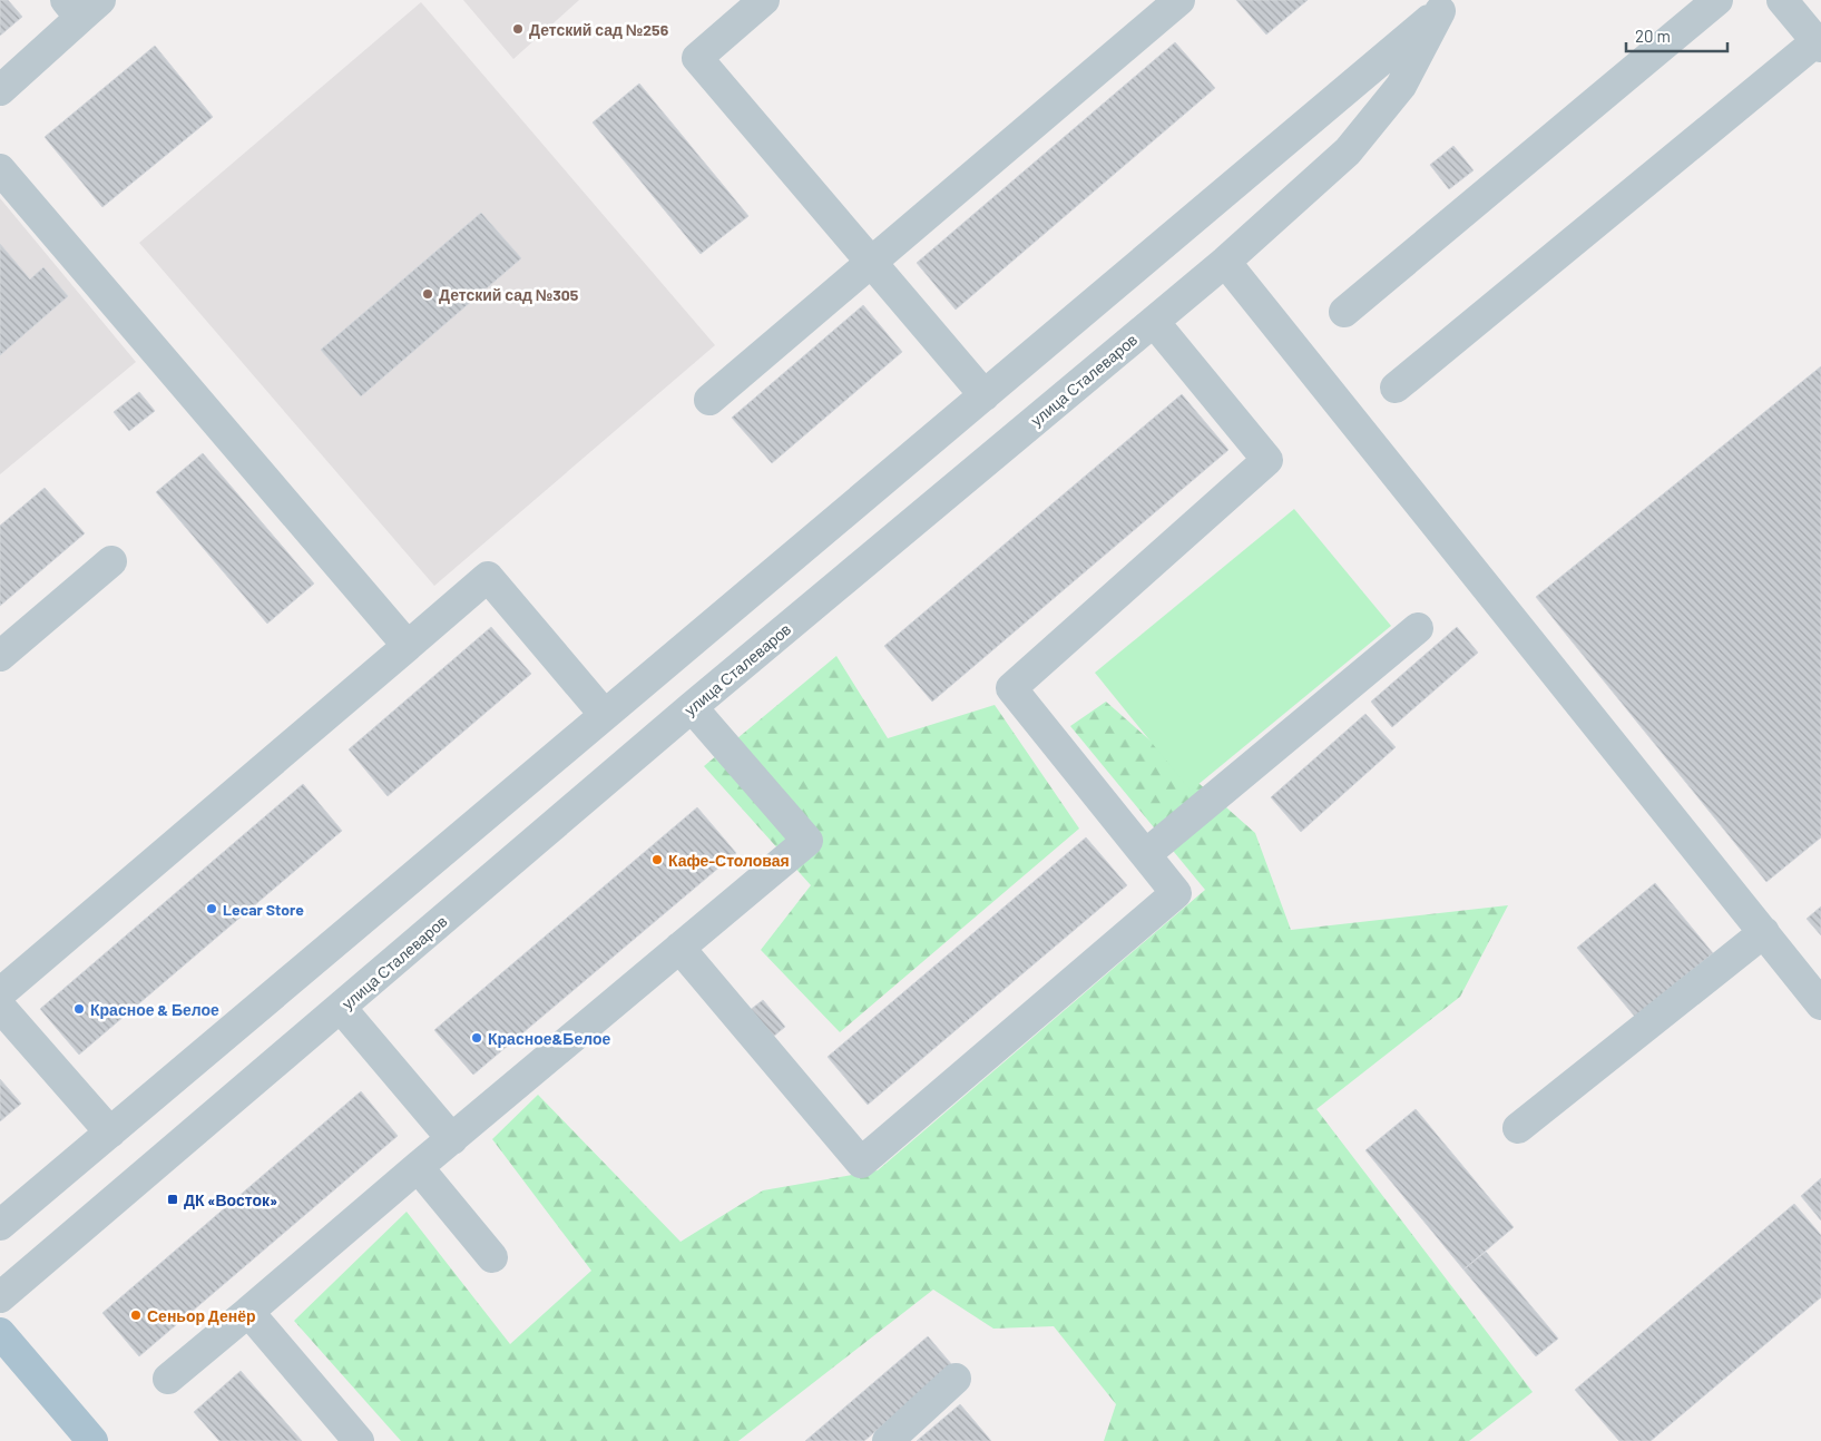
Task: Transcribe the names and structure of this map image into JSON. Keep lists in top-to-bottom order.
{
  "streets": {
    "street": ["улица Сталеваров"]
  },
  "places": {
    "other": [
      "Детский сад №256",
      "Детский сад №305",
      "Кафе-Столовая",
      "Lecar Store",
      "Красное & Белое",
      "Красное&Белое",
      "Сеньор Денёр"
    ],
    "transit": ["ДК «Восток»"]
  },
  "scale_bar": "20 m"
}
